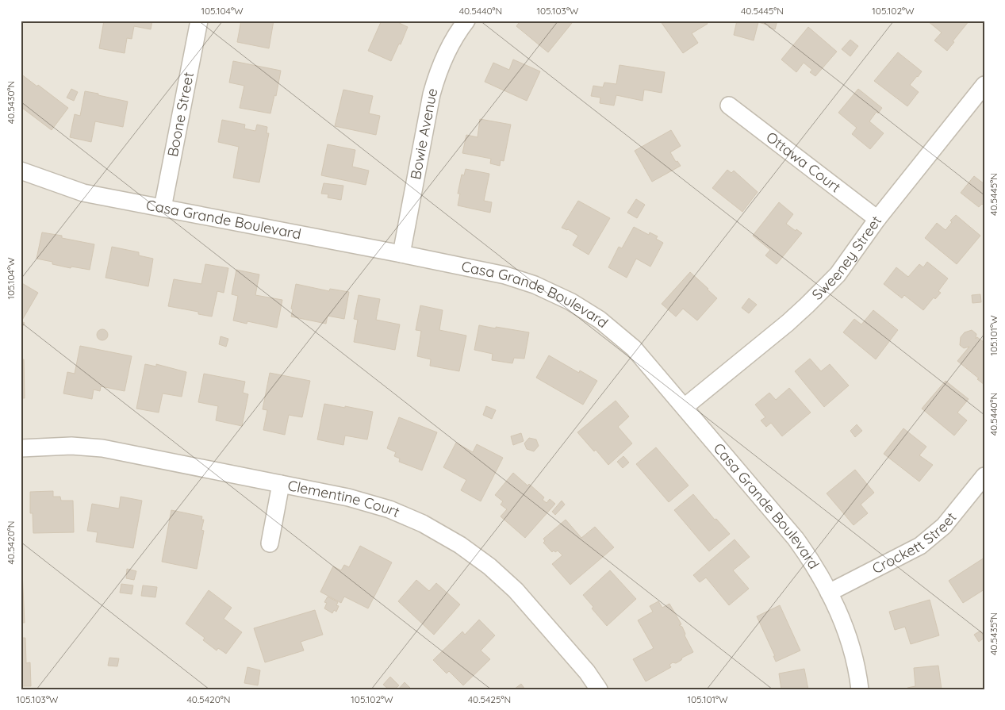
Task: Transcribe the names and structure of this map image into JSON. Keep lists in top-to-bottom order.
{
  "streets": {
    "street": [
      "Boone Street",
      "Bowie Avenue",
      "Ottawa Court",
      "Casa Grande Boulevard",
      "Sweeney Street",
      "Clementine Court",
      "Crockett Street"
    ]
  },
  "crossings": [
    ["Boone Street", "Casa Grande Boulevard"],
    ["Bowie Avenue", "Casa Grande Boulevard"],
    ["Ottawa Court", "Sweeney Street"],
    ["Casa Grande Boulevard", "Sweeney Street"],
    ["Casa Grande Boulevard", "Crockett Street"]
  ],
  "coordinates": [
    "105.104°W",
    "40.5440°N",
    "105.103°W",
    "40.5445°N",
    "105.102°W",
    "40.5430°N",
    "105.101°W",
    "40.5420°N",
    "40.5435°N",
    "40.5425°N"
  ]
}
